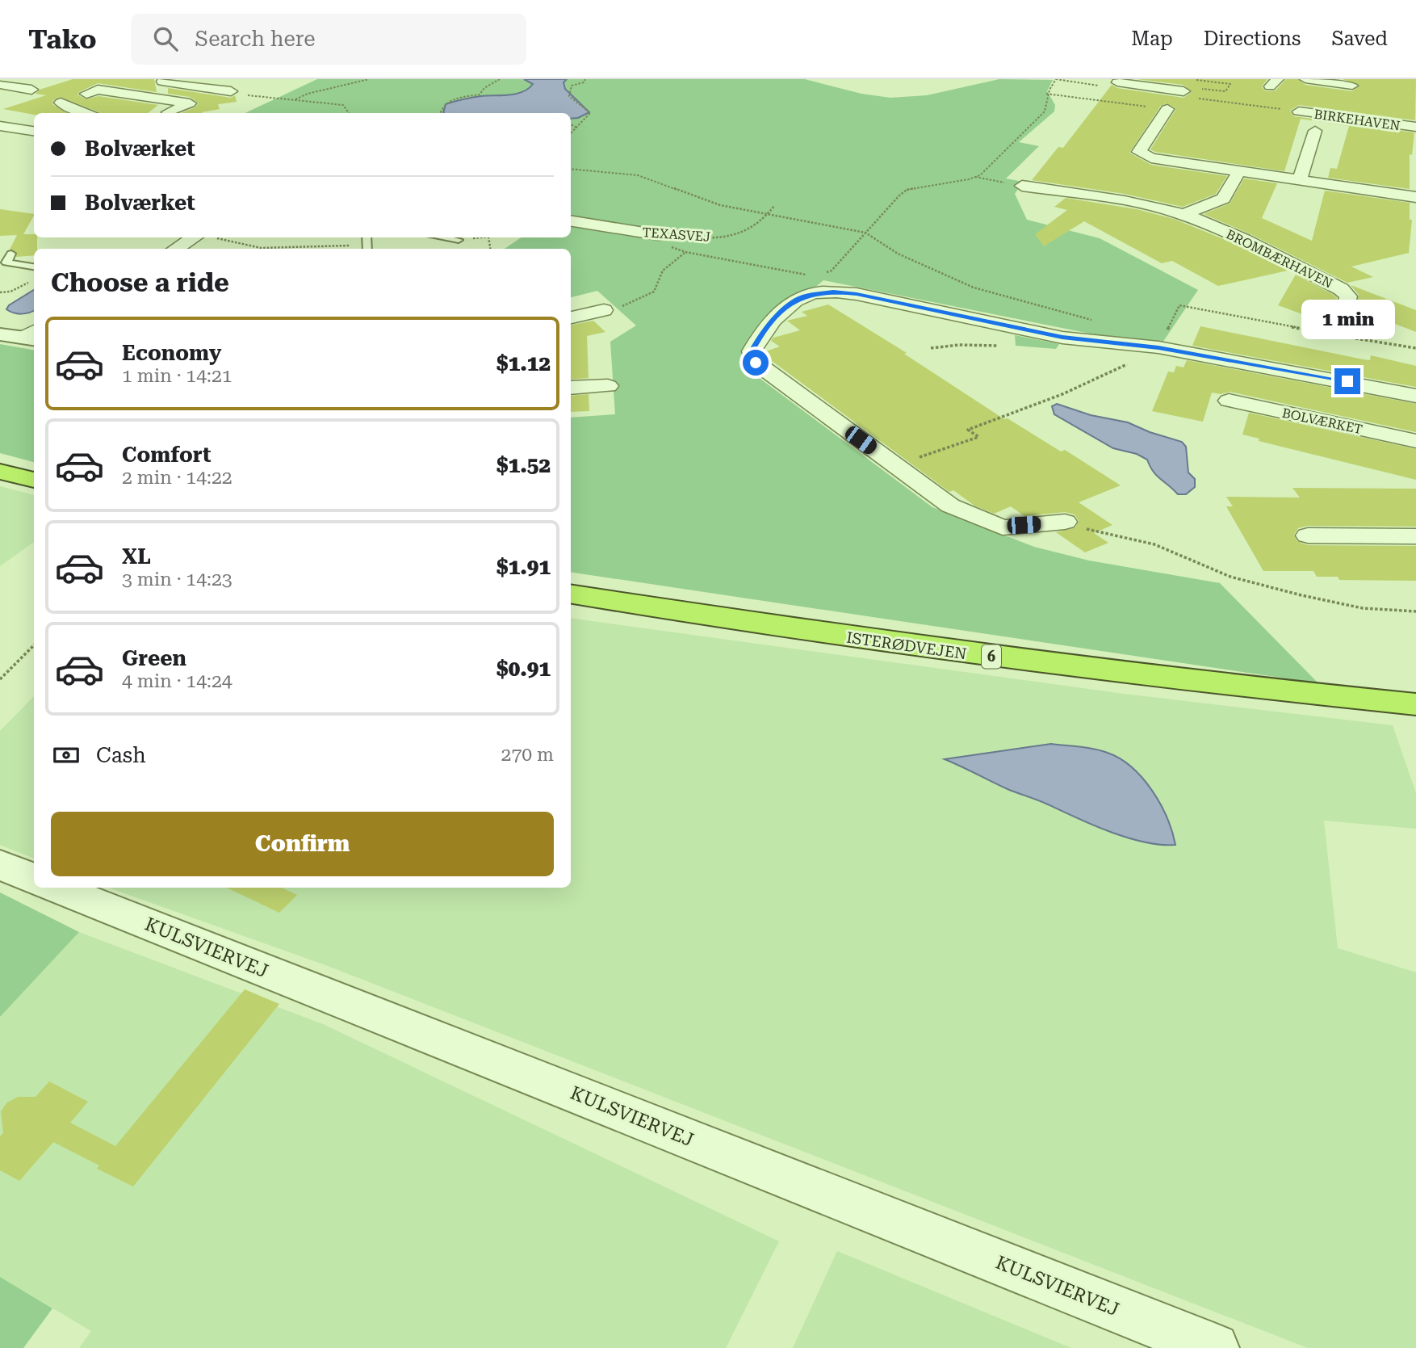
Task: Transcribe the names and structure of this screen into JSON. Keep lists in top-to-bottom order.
{
  "streets": {
    "highway": ["ISTERØDVEJEN", "6"],
    "street": [
      "BIRKEHAVEN",
      "TEXASVEJ",
      "BROMBÆRHAVEN",
      "BOLVÆRKET",
      "KULSVIERVEJ"
    ]
  },
  "page": {
    "header": "Tako",
    "search": "Search here",
    "nav": ["Map", "Directions", "Saved"],
    "banner": ["Bolværket", "Bolværket"],
    "heading": "Choose a ride",
    "bubble": "1 min",
    "list": [
      {
        "name": "Economy",
        "note": "1 min · 14:21",
        "value": "$1.12"
      },
      {
        "name": "Comfort",
        "note": "2 min · 14:22",
        "value": "$1.52"
      },
      {
        "name": "XL",
        "note": "3 min · 14:23",
        "value": "$1.91"
      },
      {
        "name": "Green",
        "note": "4 min · 14:24",
        "value": "$0.91"
      }
    ],
    "pay": ["Cash", "270 m"],
    "buttons": "Confirm"
  }
}
